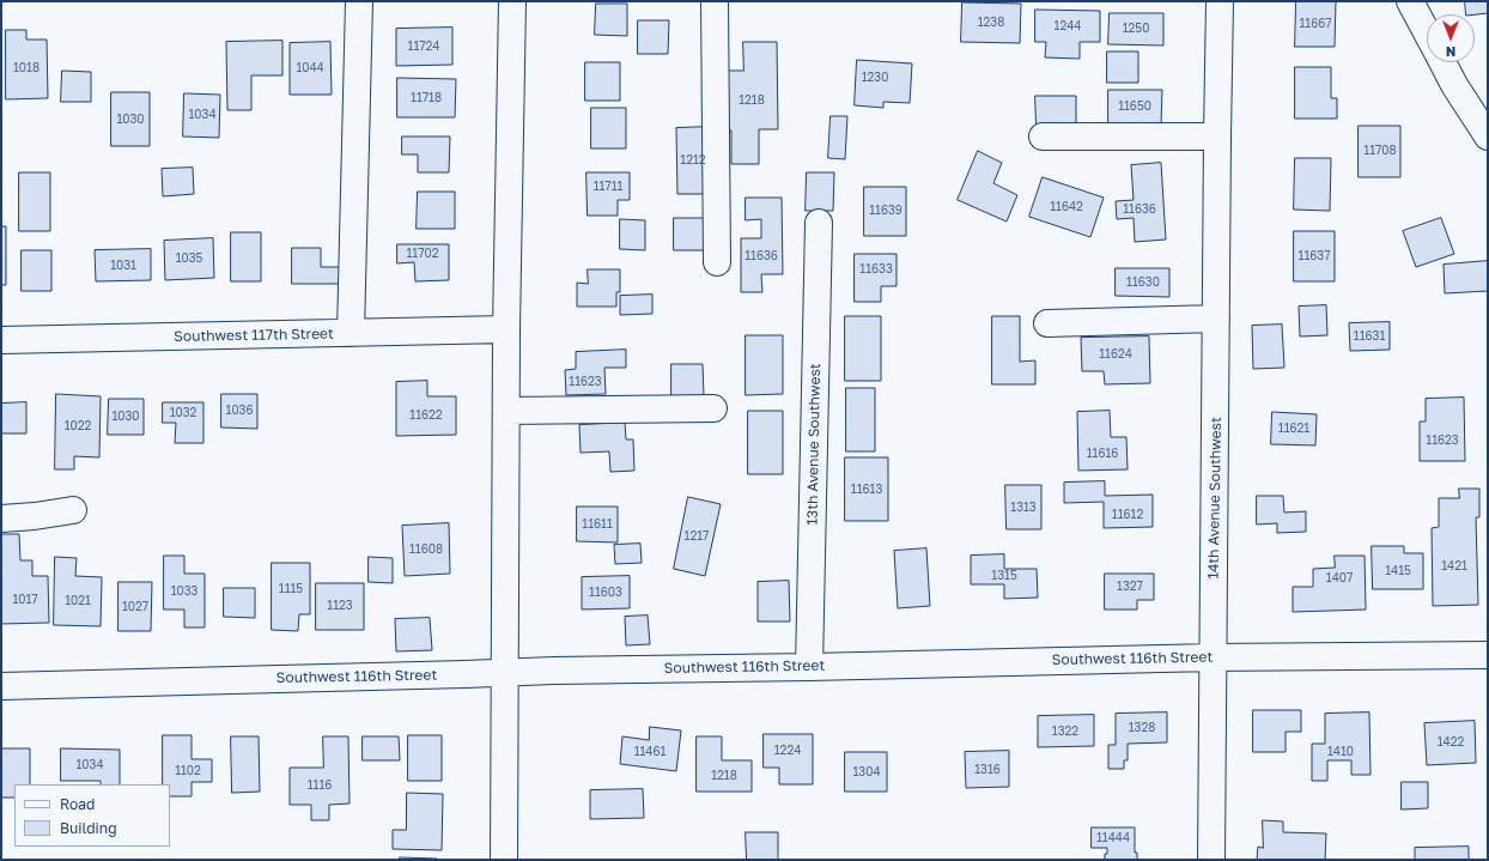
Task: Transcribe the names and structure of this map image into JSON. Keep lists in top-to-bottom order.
{
  "streets": {
    "street": [
      "Southwest 117th Street",
      "13th Avenue Southwest",
      "14th Avenue Southwest",
      "Southwest 116th Street"
    ]
  },
  "crossings": [
    ["13th Avenue Southwest", "Southwest 116th Street"],
    ["14th Avenue Southwest", "Southwest 116th Street"]
  ],
  "house_numbers": [
    "1238",
    "11667",
    "1244",
    "1250",
    "11724",
    "1018",
    "1044",
    "1230",
    "11718",
    "1218",
    "11650",
    "1034",
    "1030",
    "11708",
    "1212",
    "11711",
    "11642",
    "11636",
    "11639",
    "11702",
    "11636",
    "11637",
    "1035",
    "1031",
    "11633",
    "11630",
    "11631",
    "11624",
    "11623",
    "1036",
    "1032",
    "11622",
    "1030",
    "1022",
    "11621",
    "11623",
    "11616",
    "11613",
    "1313",
    "11612",
    "11611",
    "1217",
    "11608",
    "1421",
    "1415",
    "1315",
    "1407",
    "1327",
    "1115",
    "1033",
    "11603",
    "1017",
    "1021",
    "1123",
    "1027",
    "1328",
    "1322",
    "1422",
    "1224",
    "11461",
    "1410",
    "1034",
    "1316",
    "1102",
    "1304",
    "1218",
    "1116",
    "11444"
  ],
  "legend": ["Road", "Building"],
  "north": "bottom"
}
